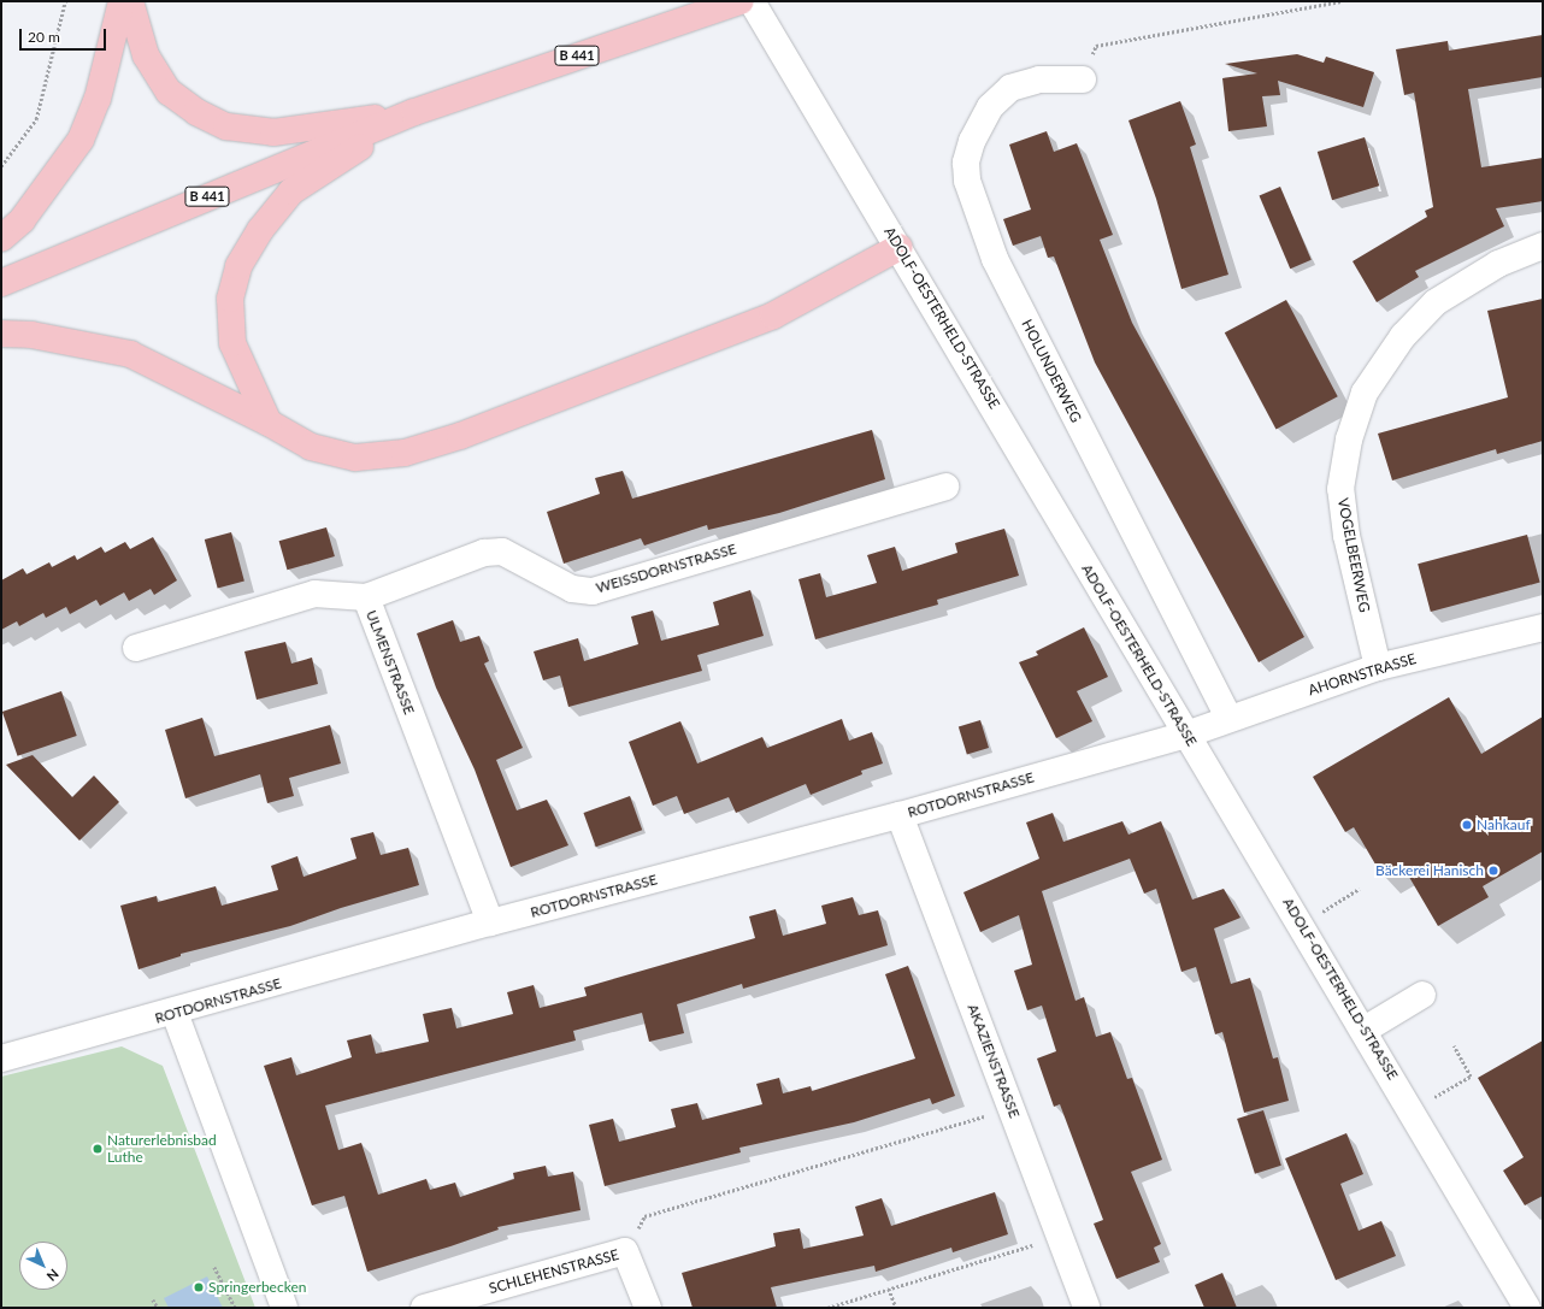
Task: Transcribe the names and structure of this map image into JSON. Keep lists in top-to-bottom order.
{
  "streets": {
    "main road": ["B 441"],
    "street": [
      "ADOLF-OESTERHELD-STRASSE",
      "HOLUNDERWEG",
      "VOGELBEERWEG",
      "WEISSDORNSTRASSE",
      "ULMENSTRASSE",
      "AHORNSTRASSE",
      "ROTDORNSTRASSE",
      "AKAZIENSTRASSE",
      "SCHLEHENSTRASSE"
    ]
  },
  "crossings": [
    ["ADOLF-OESTERHELD-STRASSE", "AHORNSTRASSE"],
    ["ADOLF-OESTERHELD-STRASSE", "ROTDORNSTRASSE"],
    ["HOLUNDERWEG", "AHORNSTRASSE"],
    ["VOGELBEERWEG", "AHORNSTRASSE"],
    ["WEISSDORNSTRASSE", "ULMENSTRASSE"],
    ["ULMENSTRASSE", "ROTDORNSTRASSE"],
    ["AHORNSTRASSE", "ROTDORNSTRASSE"],
    ["ROTDORNSTRASSE", "AKAZIENSTRASSE"]
  ],
  "places": [
    "Nahkauf",
    "Bäckerei Hanisch",
    "Naturerlebnisbad Luthe",
    "Springerbecken"
  ],
  "scale_bar": "20 m",
  "north": "bottom right"
}
